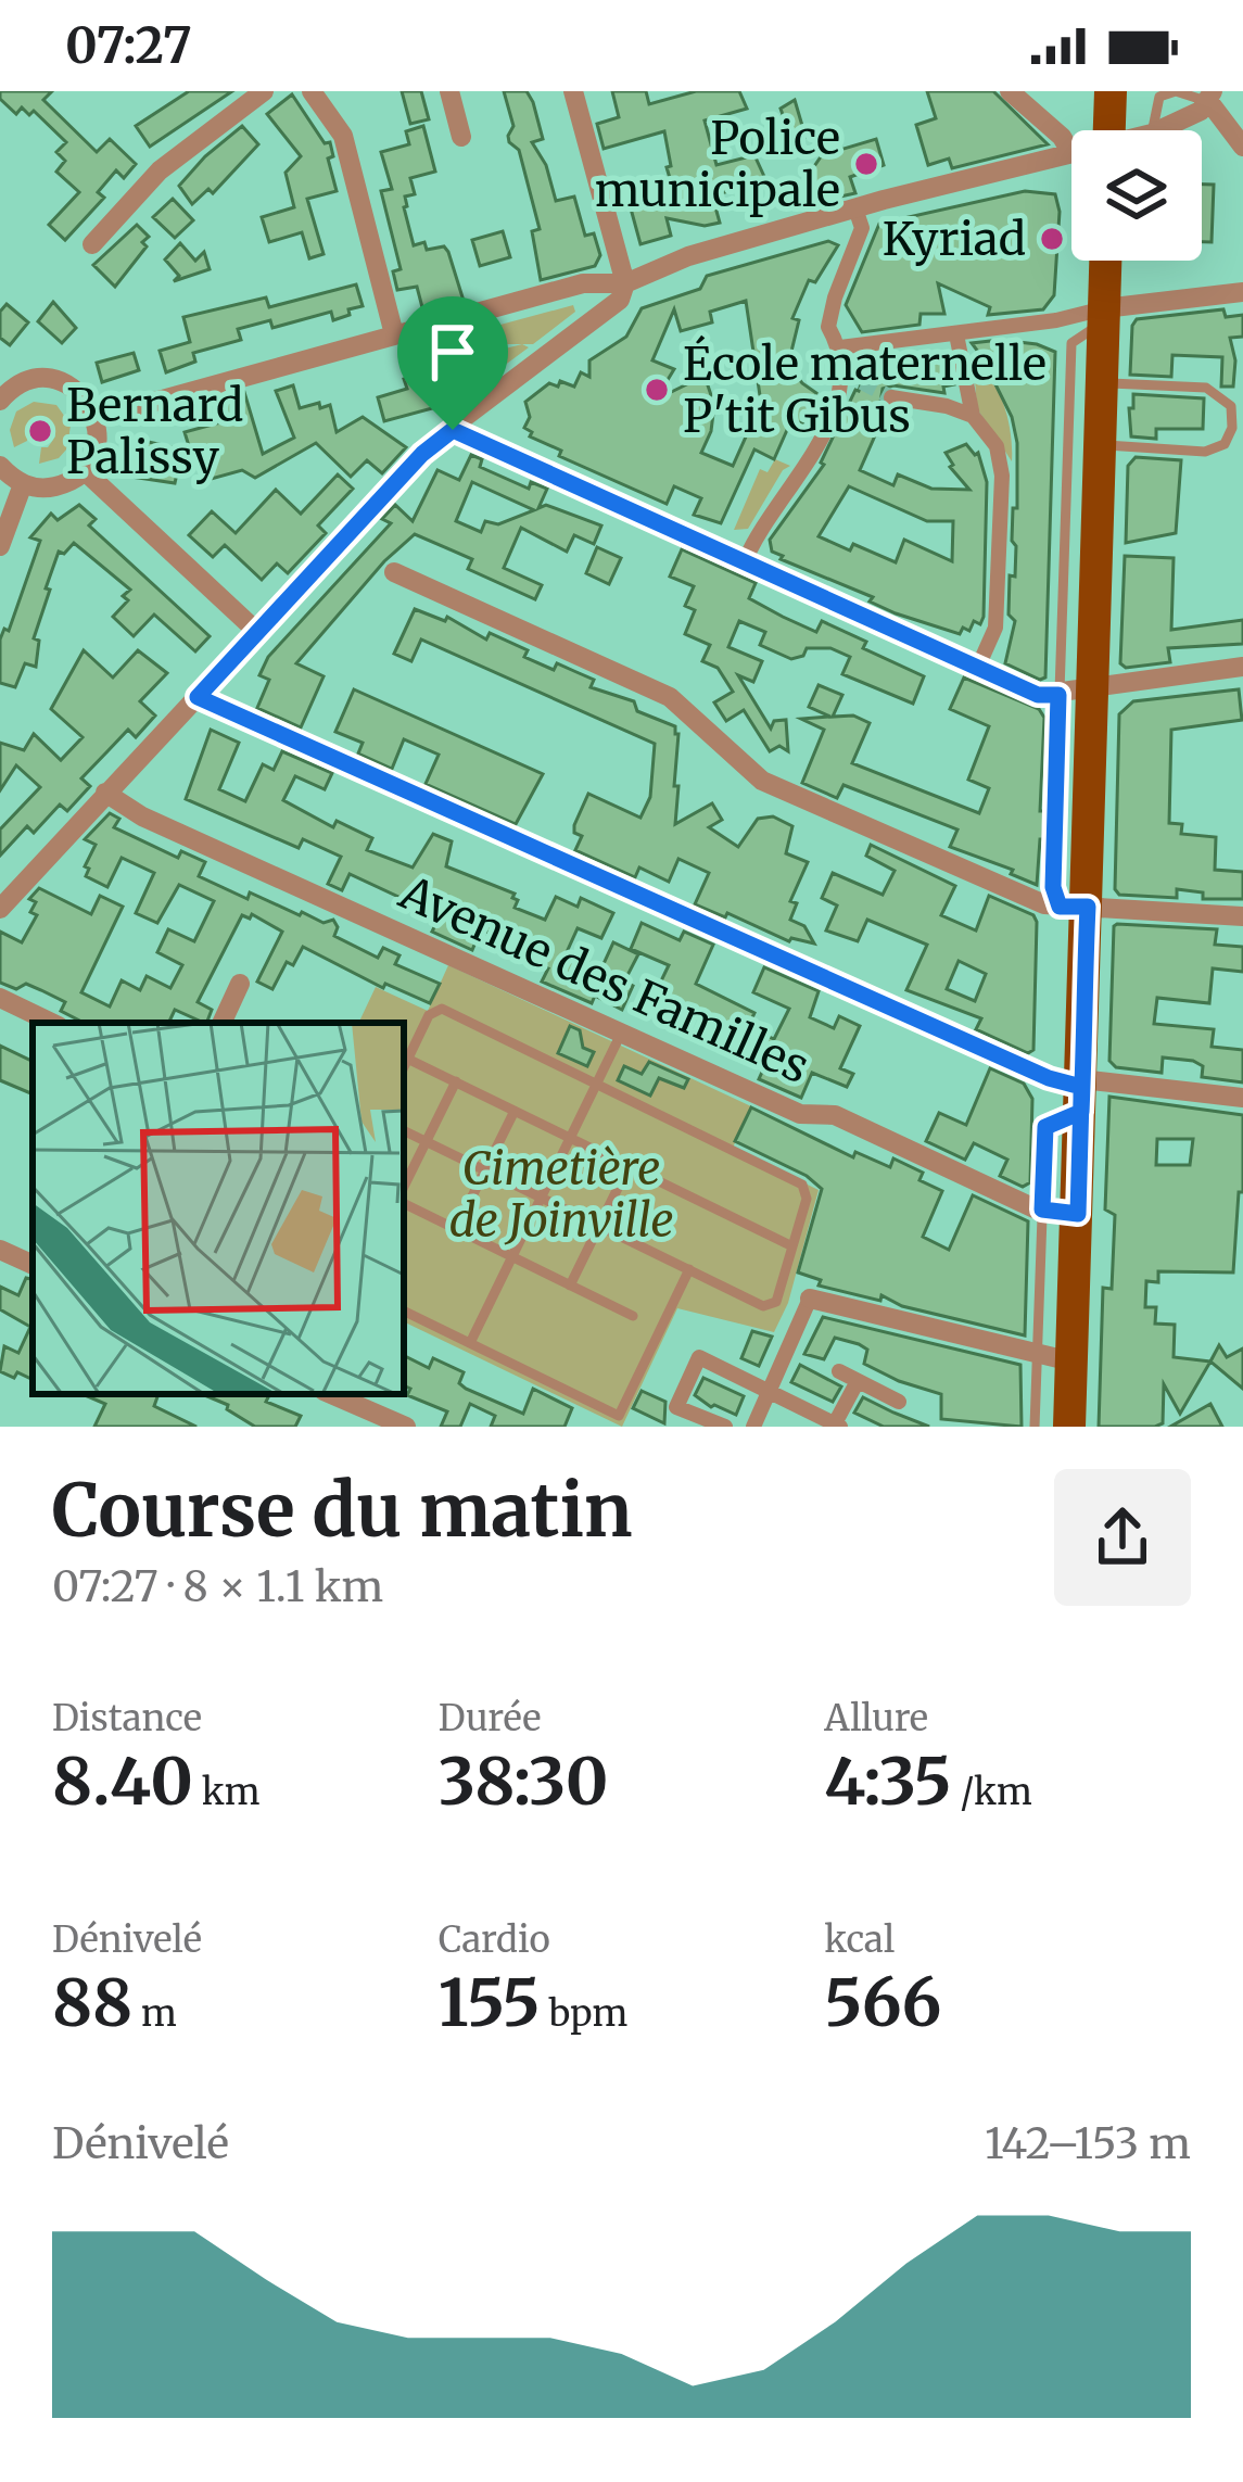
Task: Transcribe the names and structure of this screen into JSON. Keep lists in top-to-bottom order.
{
  "streets": {
    "street": ["Avenue des Familles"]
  },
  "parks": ["Cimetière de Joinville"],
  "places": [
    "Police municipale",
    "Kyriad",
    "École maternelle P'tit Gibus",
    "Bernard Palissy"
  ],
  "page": {
    "status": "07:27",
    "heading": ["Course du matin", "07:27 · 8 × 1.1 km"],
    "stats": [
      ["Distance", "8.40 km"],
      ["Durée", "38:30"],
      ["Allure", "4:35 /km"],
      ["Dénivelé", "88 m"],
      ["Cardio", "155 bpm"],
      ["kcal", "566"]
    ],
    "chart": ["Dénivelé", "142–153 m"]
  }
}
